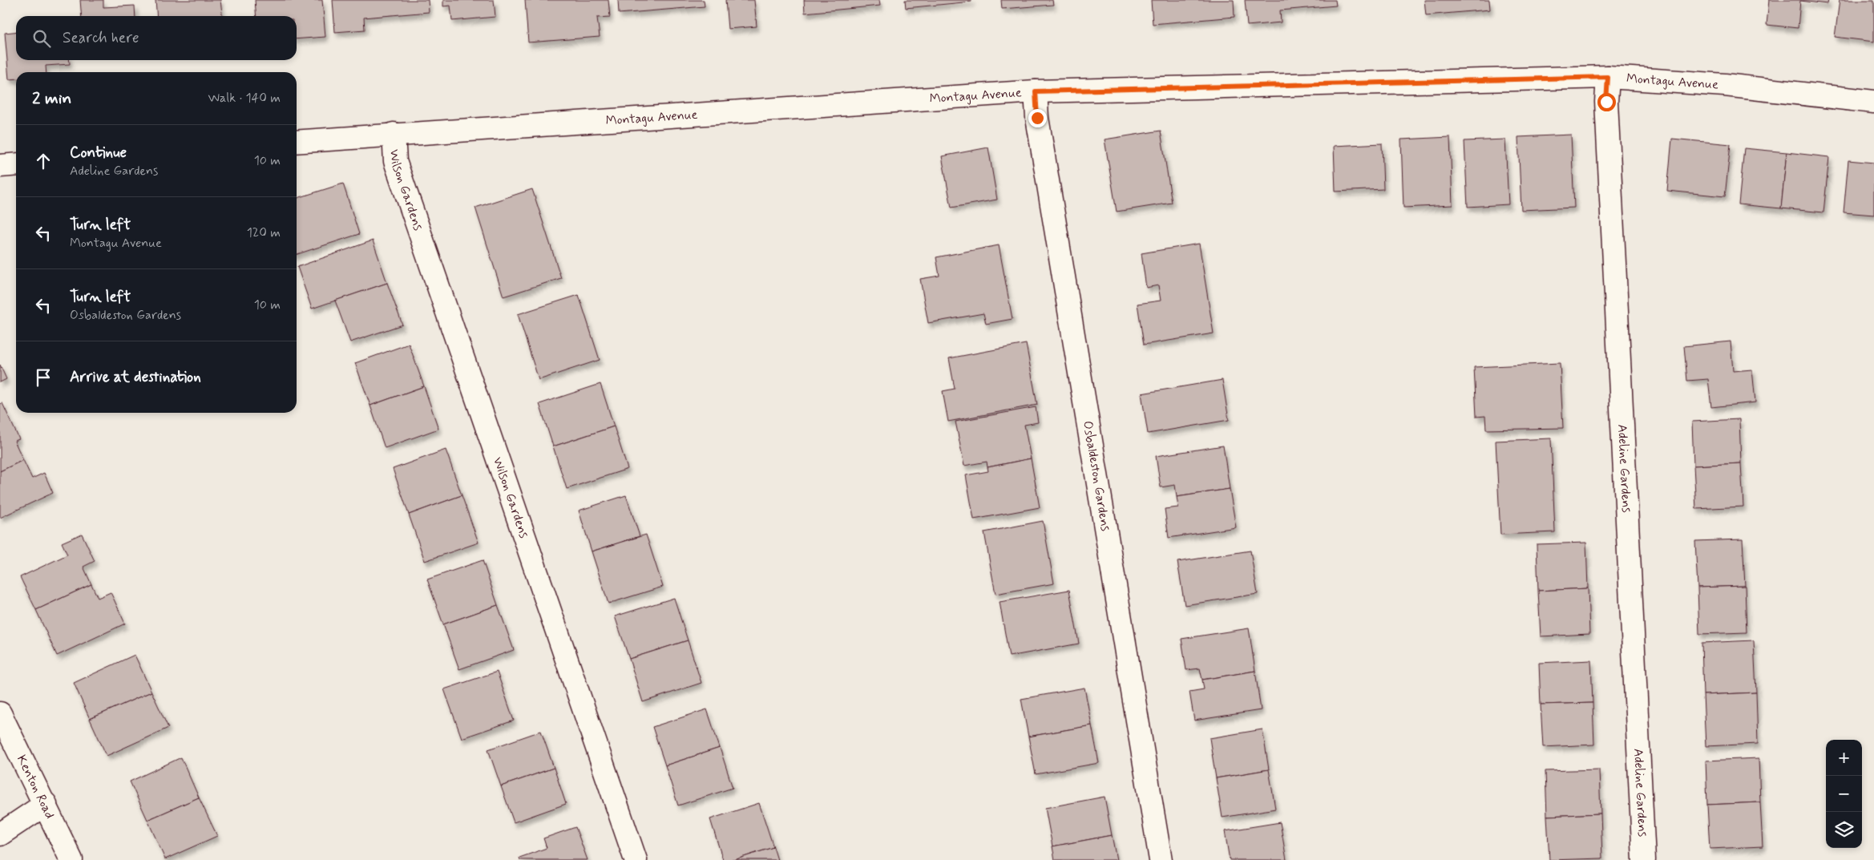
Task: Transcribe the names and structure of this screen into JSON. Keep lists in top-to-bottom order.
{
  "streets": {
    "street": [
      "Montagu Avenue",
      "Wilson Gardens",
      "Adeline Gardens",
      "Osbaldeston Gardens",
      "Kenton Road"
    ]
  },
  "crossings": [
    ["Montagu Avenue", "Wilson Gardens"],
    ["Montagu Avenue", "Adeline Gardens"],
    ["Montagu Avenue", "Osbaldeston Gardens"]
  ],
  "page": {
    "search": "Search here",
    "heading": ["2 min", "Walk · 140 m"],
    "list": [
      ["Continue", "Adeline Gardens", "10 m"],
      ["Turn left", "Montagu Avenue", "120 m"],
      ["Turn left", "Osbaldeston Gardens", "10 m"],
      "Arrive at destination"
    ],
    "map_buttons": ["+", "−"]
  }
}
